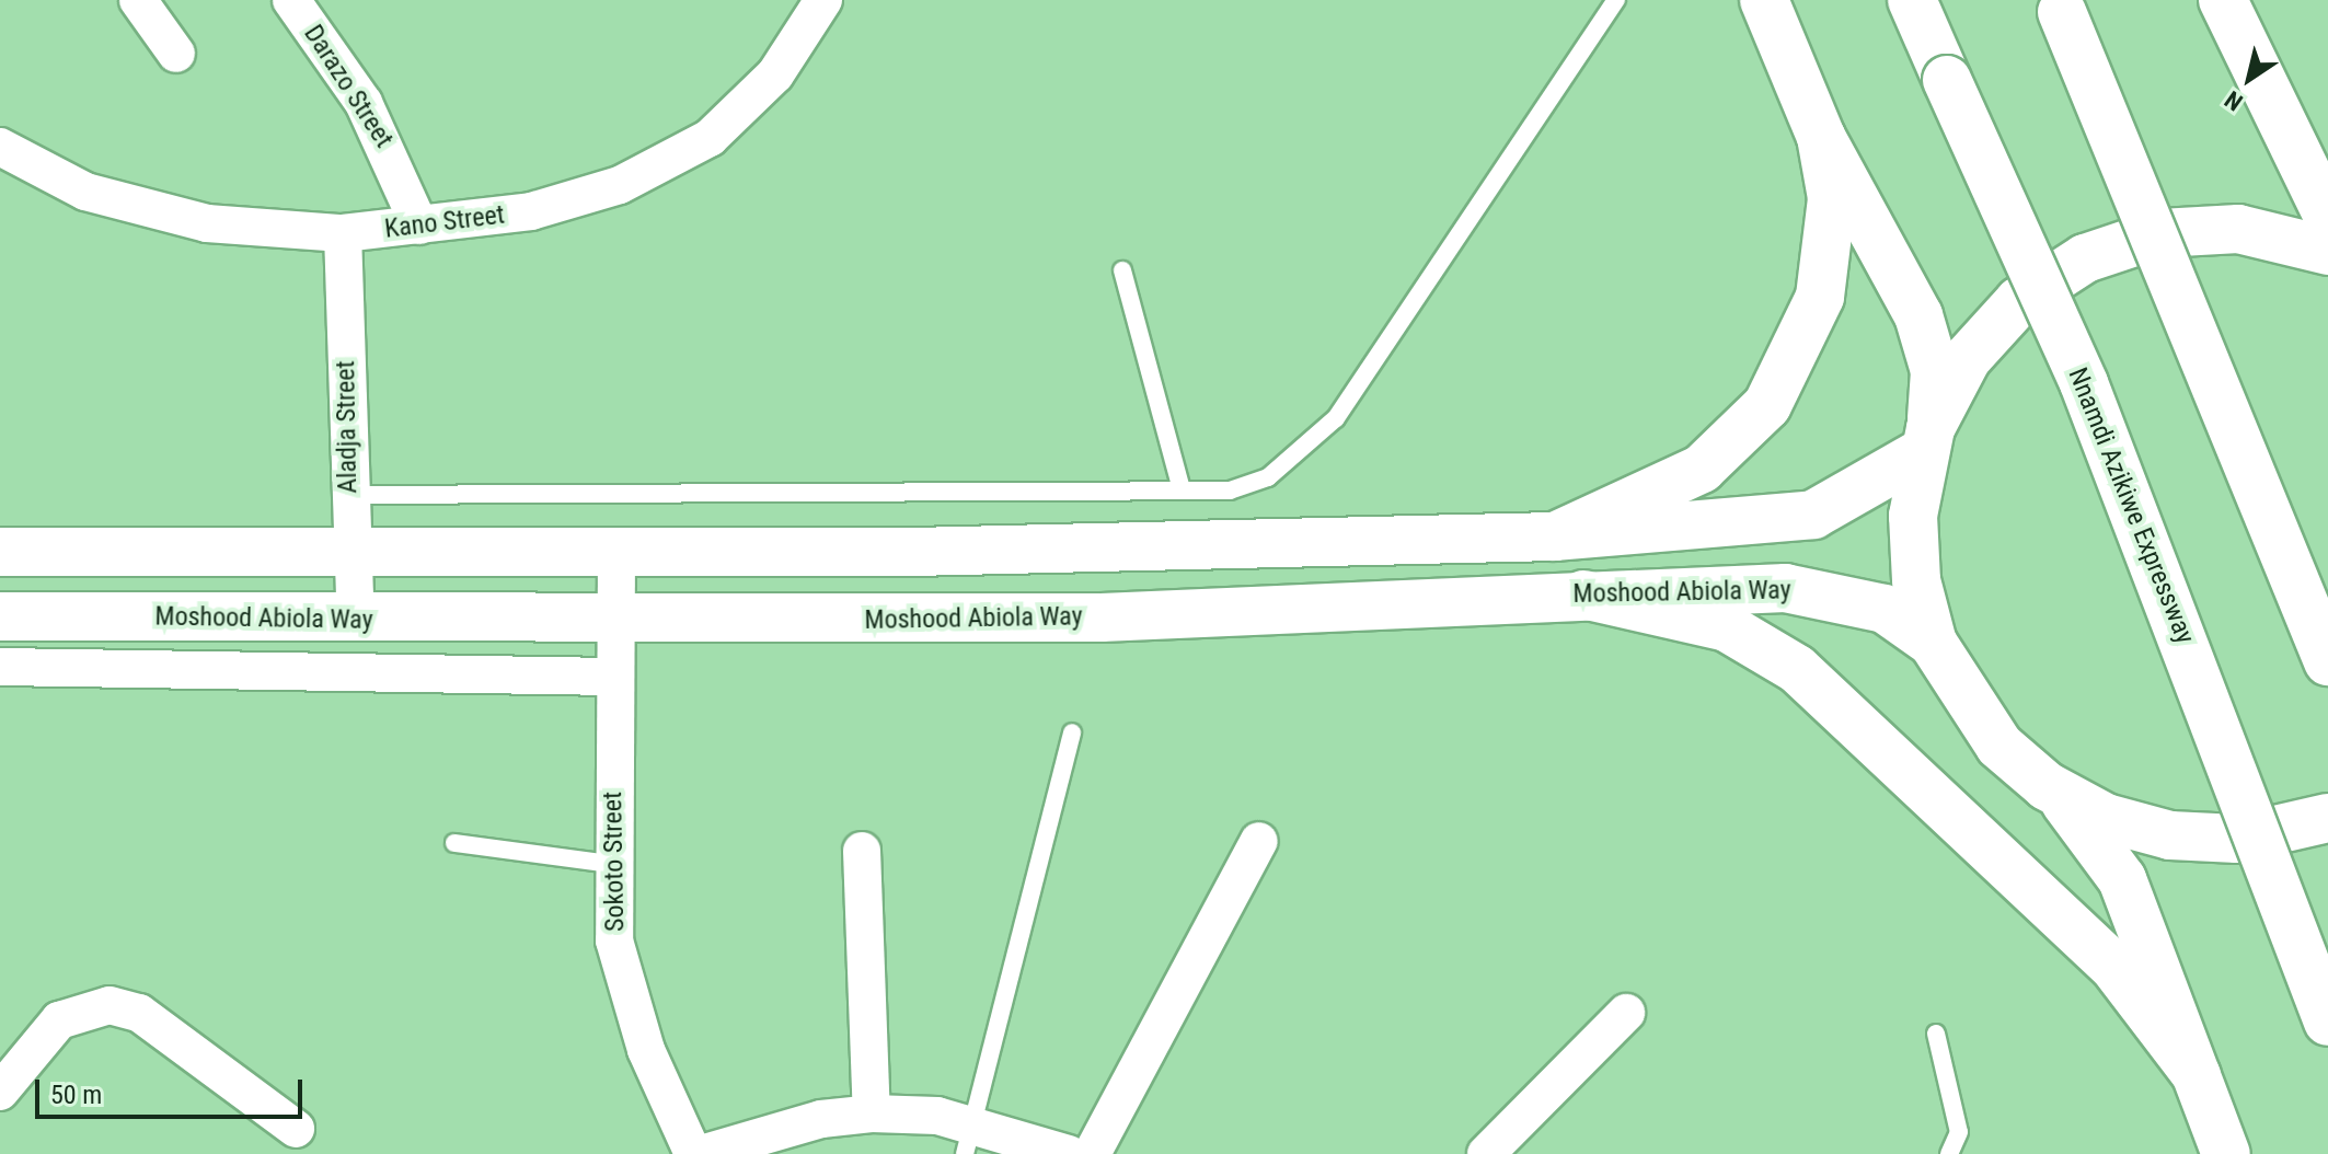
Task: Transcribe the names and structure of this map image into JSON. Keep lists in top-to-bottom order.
{
  "streets": {
    "main road": ["Nnamdi Azikiwe Expressway", "Moshood Abiola Way"],
    "street": [
      "Darazo Street",
      "Kano Street",
      "Aladja Street",
      "Sokoto Street"
    ]
  },
  "crossings": [
    ["Darazo Street", "Kano Street"],
    ["Kano Street", "Aladja Street"],
    ["Aladja Street", "Moshood Abiola Way"],
    ["Moshood Abiola Way", "Sokoto Street"]
  ],
  "scale_bar": "50 m",
  "north": "bottom left"
}
